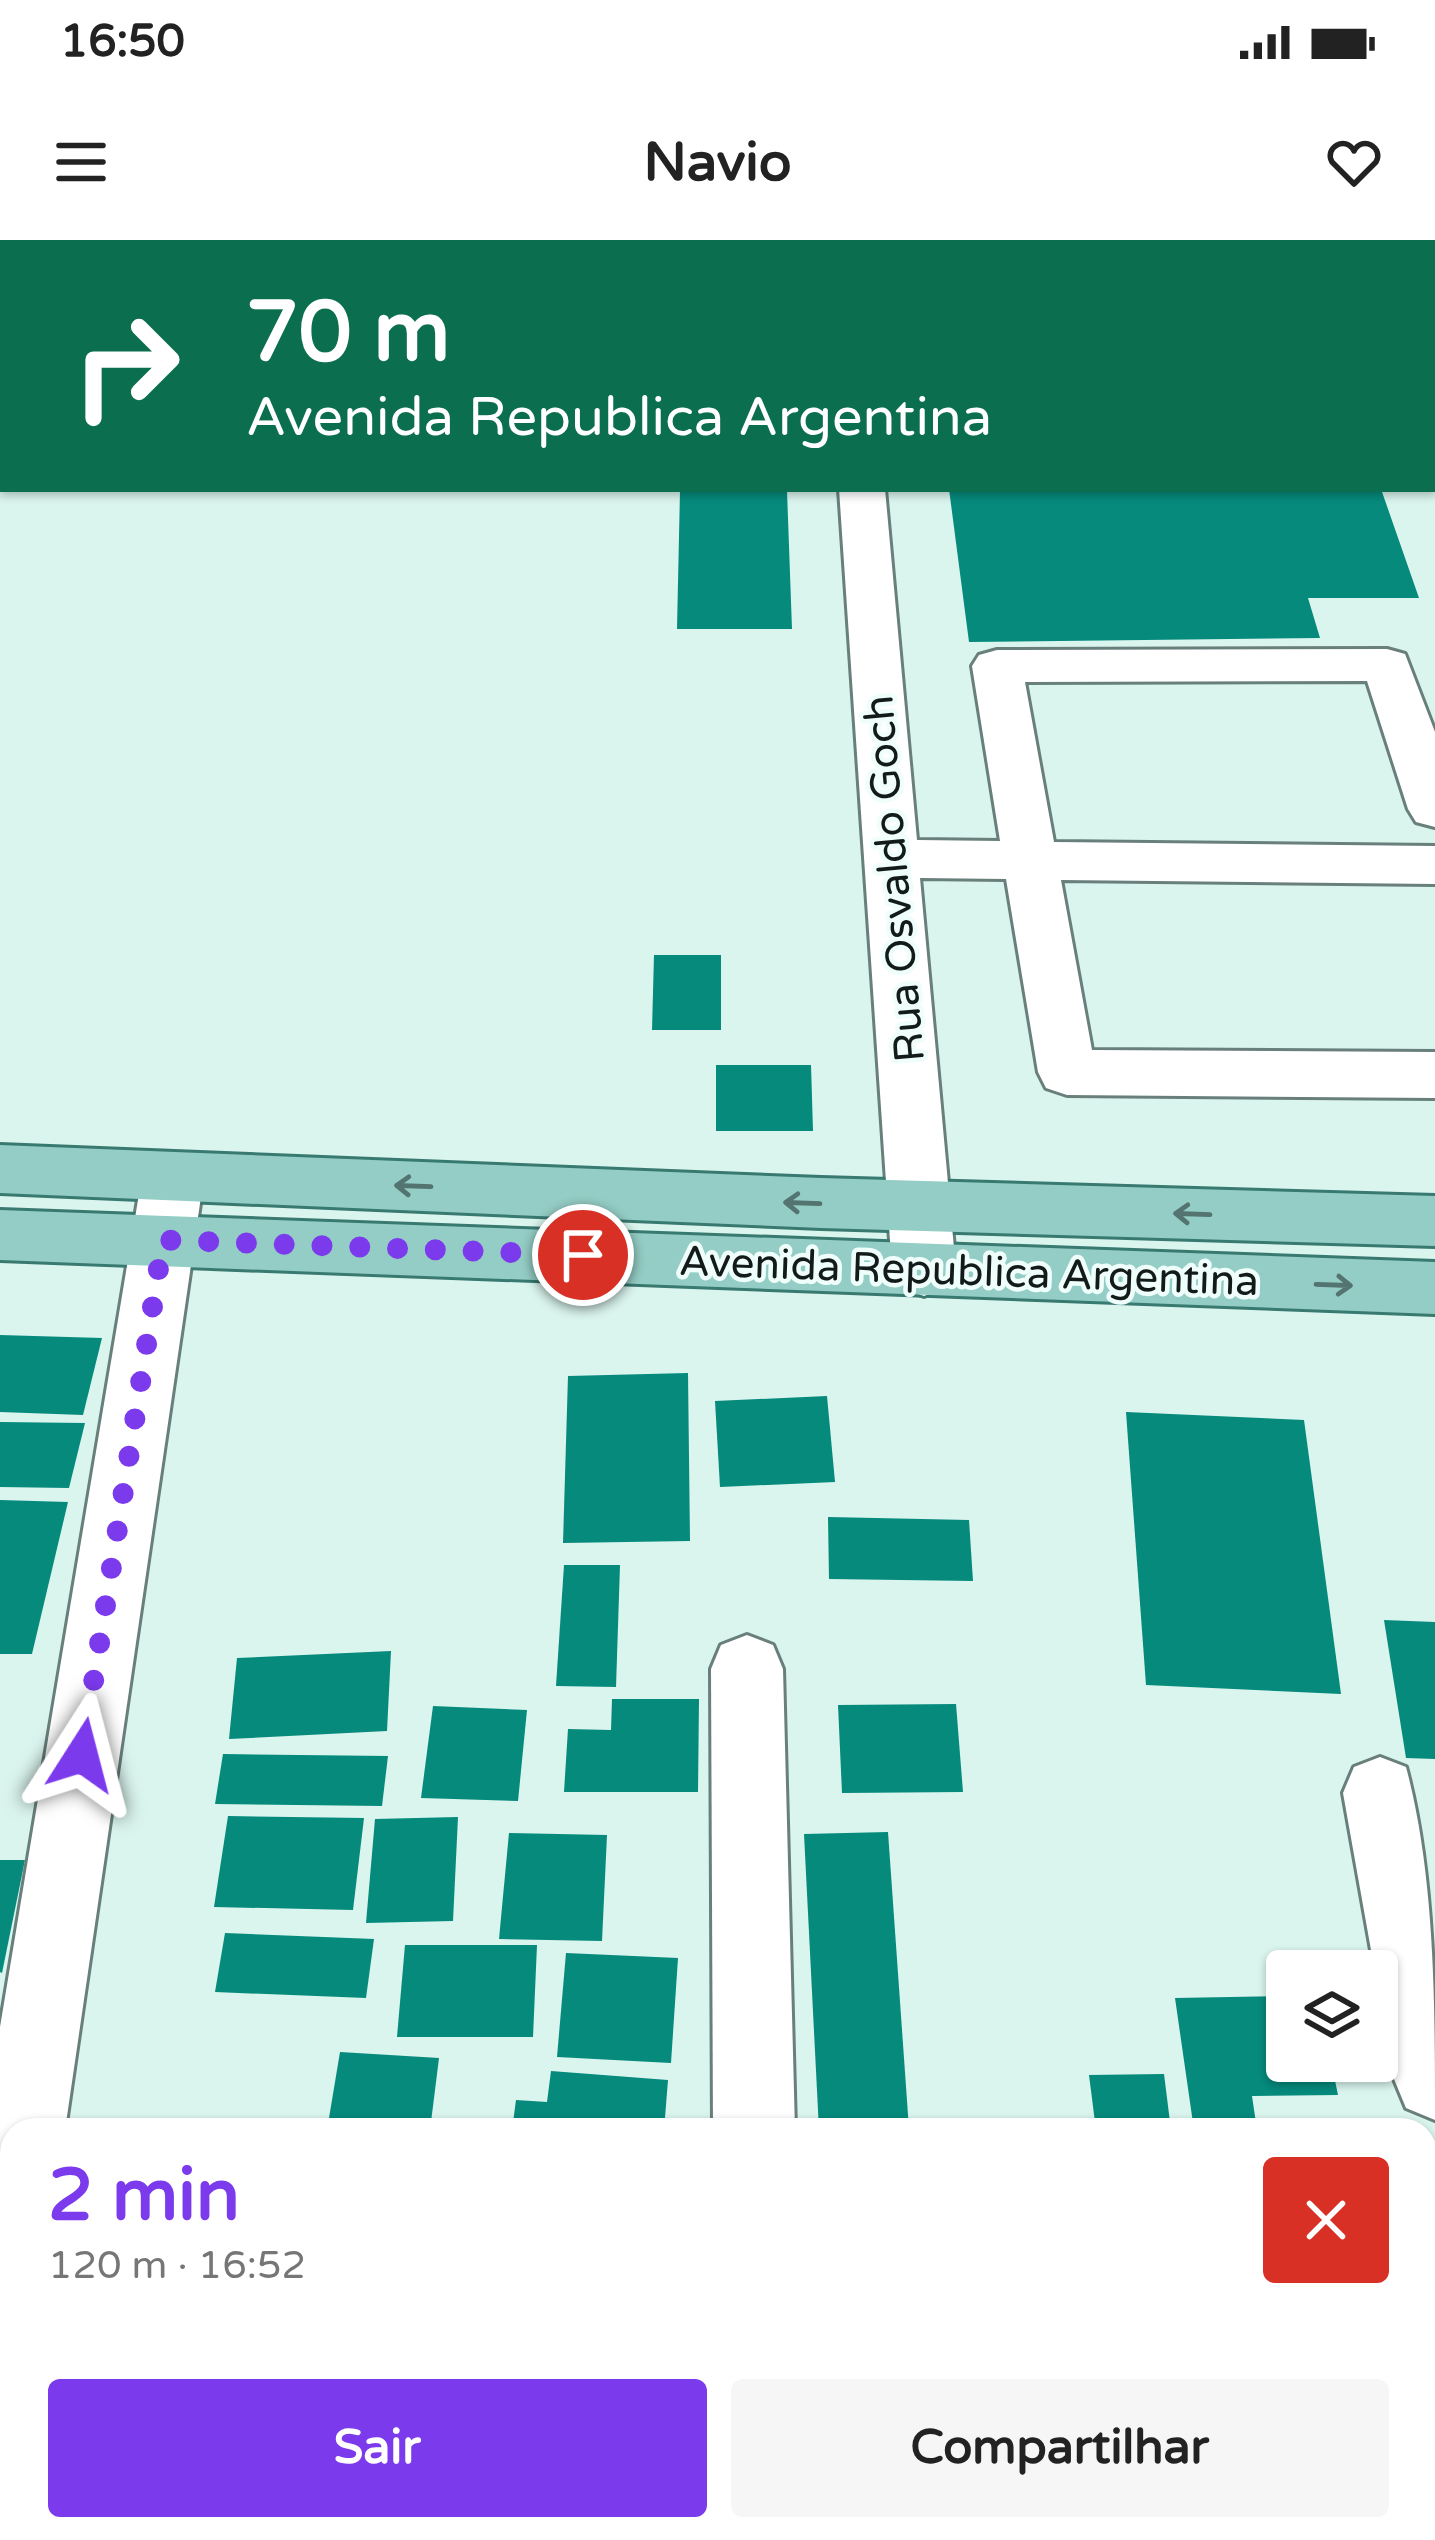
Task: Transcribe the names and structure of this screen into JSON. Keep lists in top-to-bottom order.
{
  "streets": {
    "main road": ["Avenida Republica Argentina"],
    "street": ["Rua Osvaldo Goch"]
  },
  "crossings": [
    ["Rua Osvaldo Goch", "Avenida Republica Argentina"]
  ],
  "page": {
    "status": "16:50",
    "header": "Navio",
    "turn": ["70 m", "Avenida Republica Argentina"],
    "heading": ["2 min", "120 m · 16:52"],
    "buttons": ["Sair", "Compartilhar"]
  }
}
